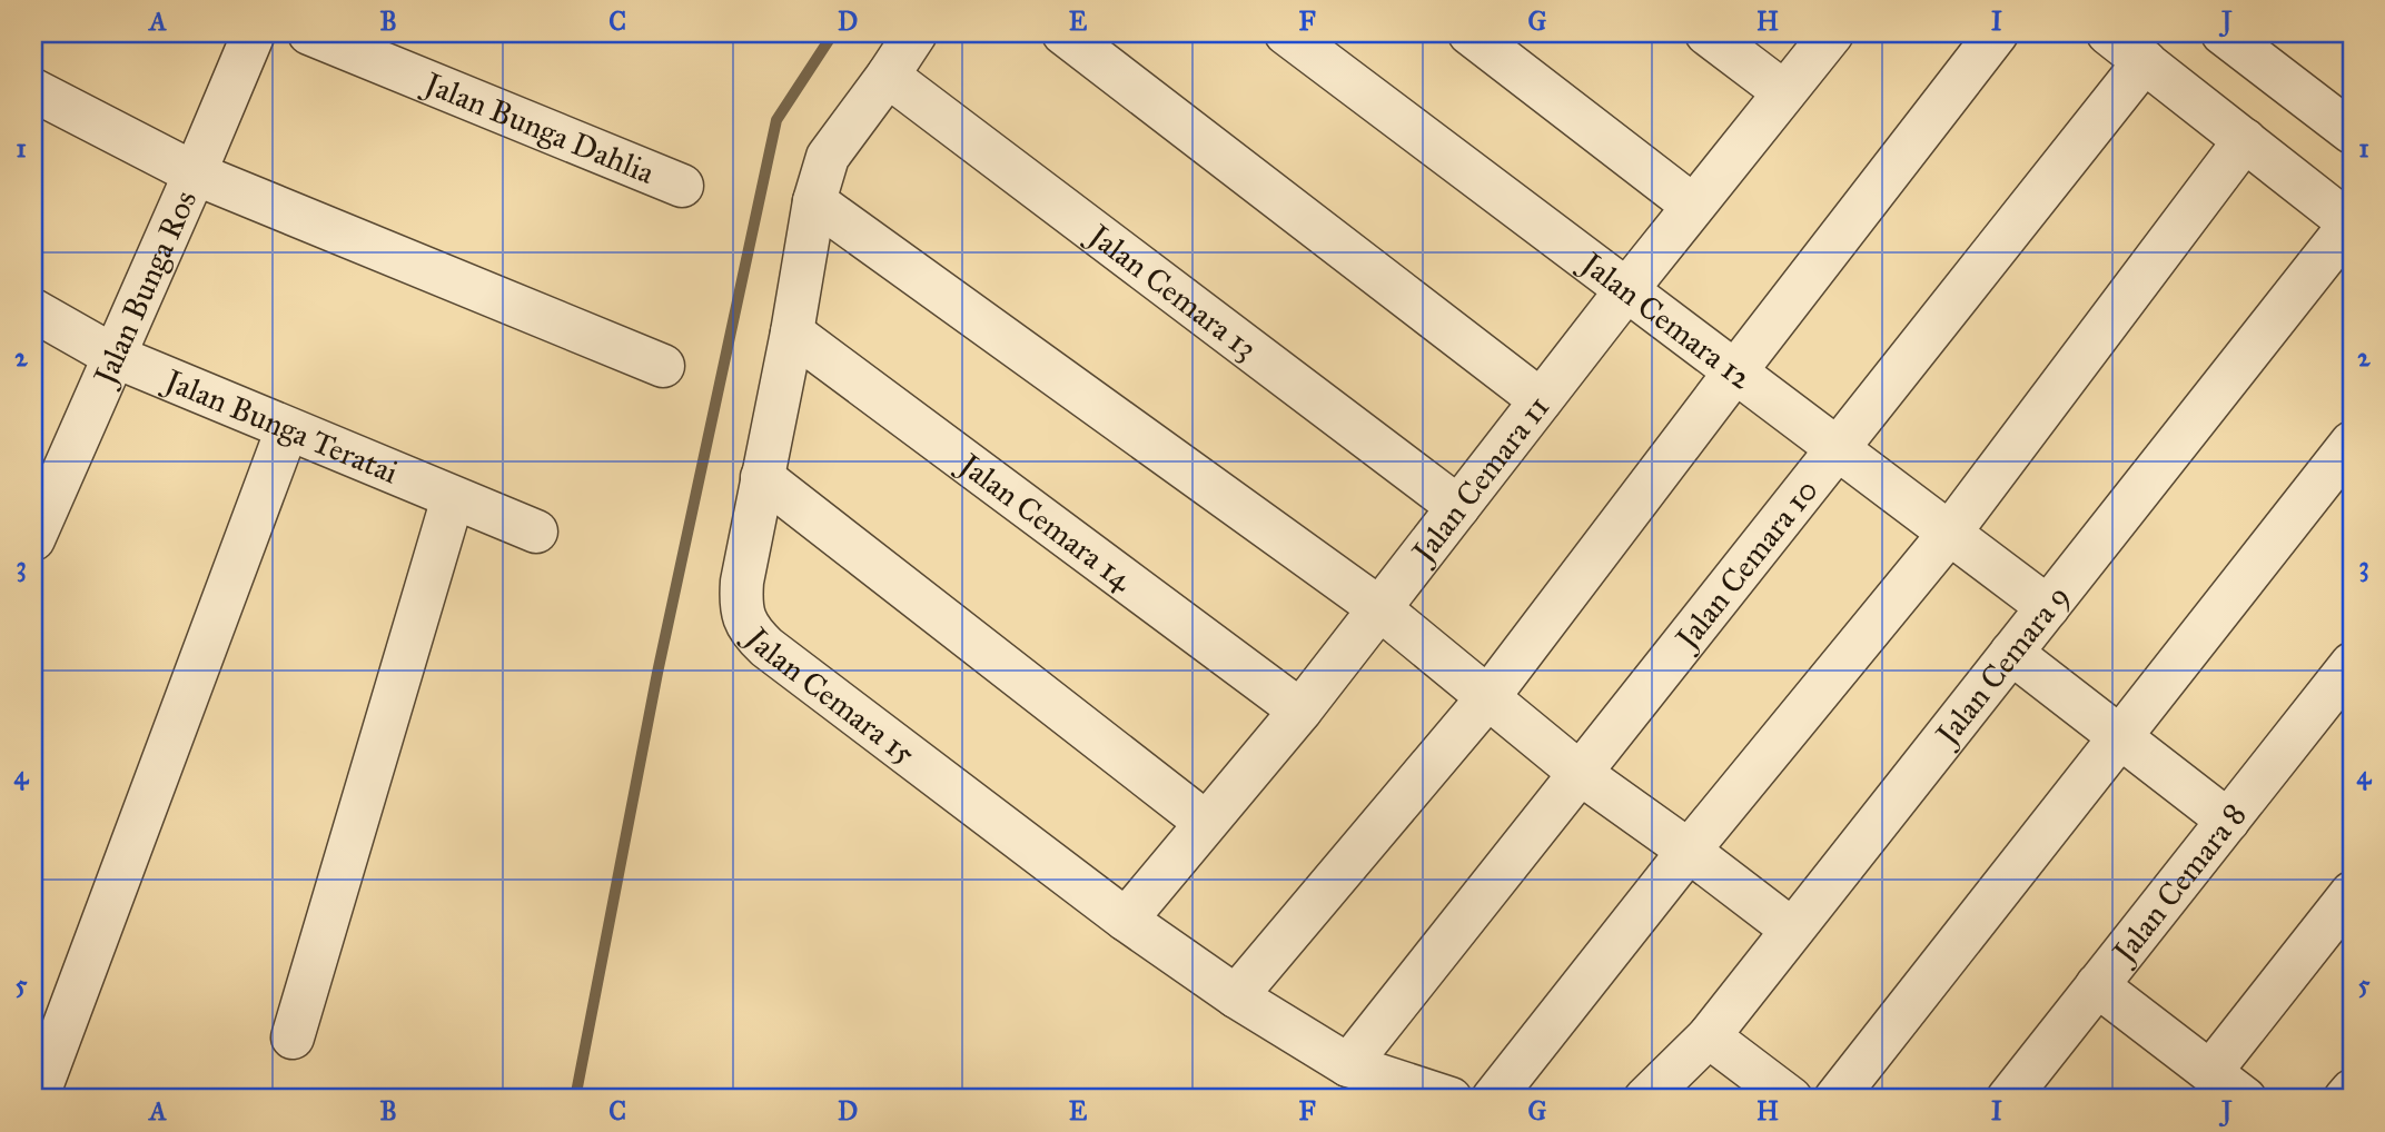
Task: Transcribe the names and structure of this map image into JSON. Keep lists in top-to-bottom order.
{
  "streets": {
    "street": [
      "Jalan Bunga Dahlia",
      "Jalan Bunga Ros",
      "Jalan Cemara 13",
      "Jalan Cemara 12",
      "Jalan Bunga Teratai",
      "Jalan Cemara 11",
      "Jalan Cemara 14",
      "Jalan Cemara 10",
      "Jalan Cemara 9",
      "Jalan Cemara 15",
      "Jalan Cemara 8"
    ]
  },
  "crossings": [
    ["Jalan Bunga Ros", "Jalan Bunga Teratai"],
    ["Jalan Cemara 13", "Jalan Cemara 11"],
    ["Jalan Cemara 13", "Jalan Cemara 15"],
    ["Jalan Cemara 12", "Jalan Cemara 11"],
    ["Jalan Cemara 12", "Jalan Cemara 10"],
    ["Jalan Cemara 12", "Jalan Cemara 9"],
    ["Jalan Cemara 11", "Jalan Cemara 14"],
    ["Jalan Cemara 11", "Jalan Cemara 15"],
    ["Jalan Cemara 14", "Jalan Cemara 15"],
    ["Jalan Cemara 10", "Jalan Cemara 15"]
  ],
  "grid": {
    "columns": [
      "A",
      "B",
      "C",
      "D",
      "E",
      "F",
      "G",
      "H",
      "I",
      "J"
    ],
    "rows": [
      "1",
      "2",
      "3",
      "4",
      "5"
    ]
  }
}
